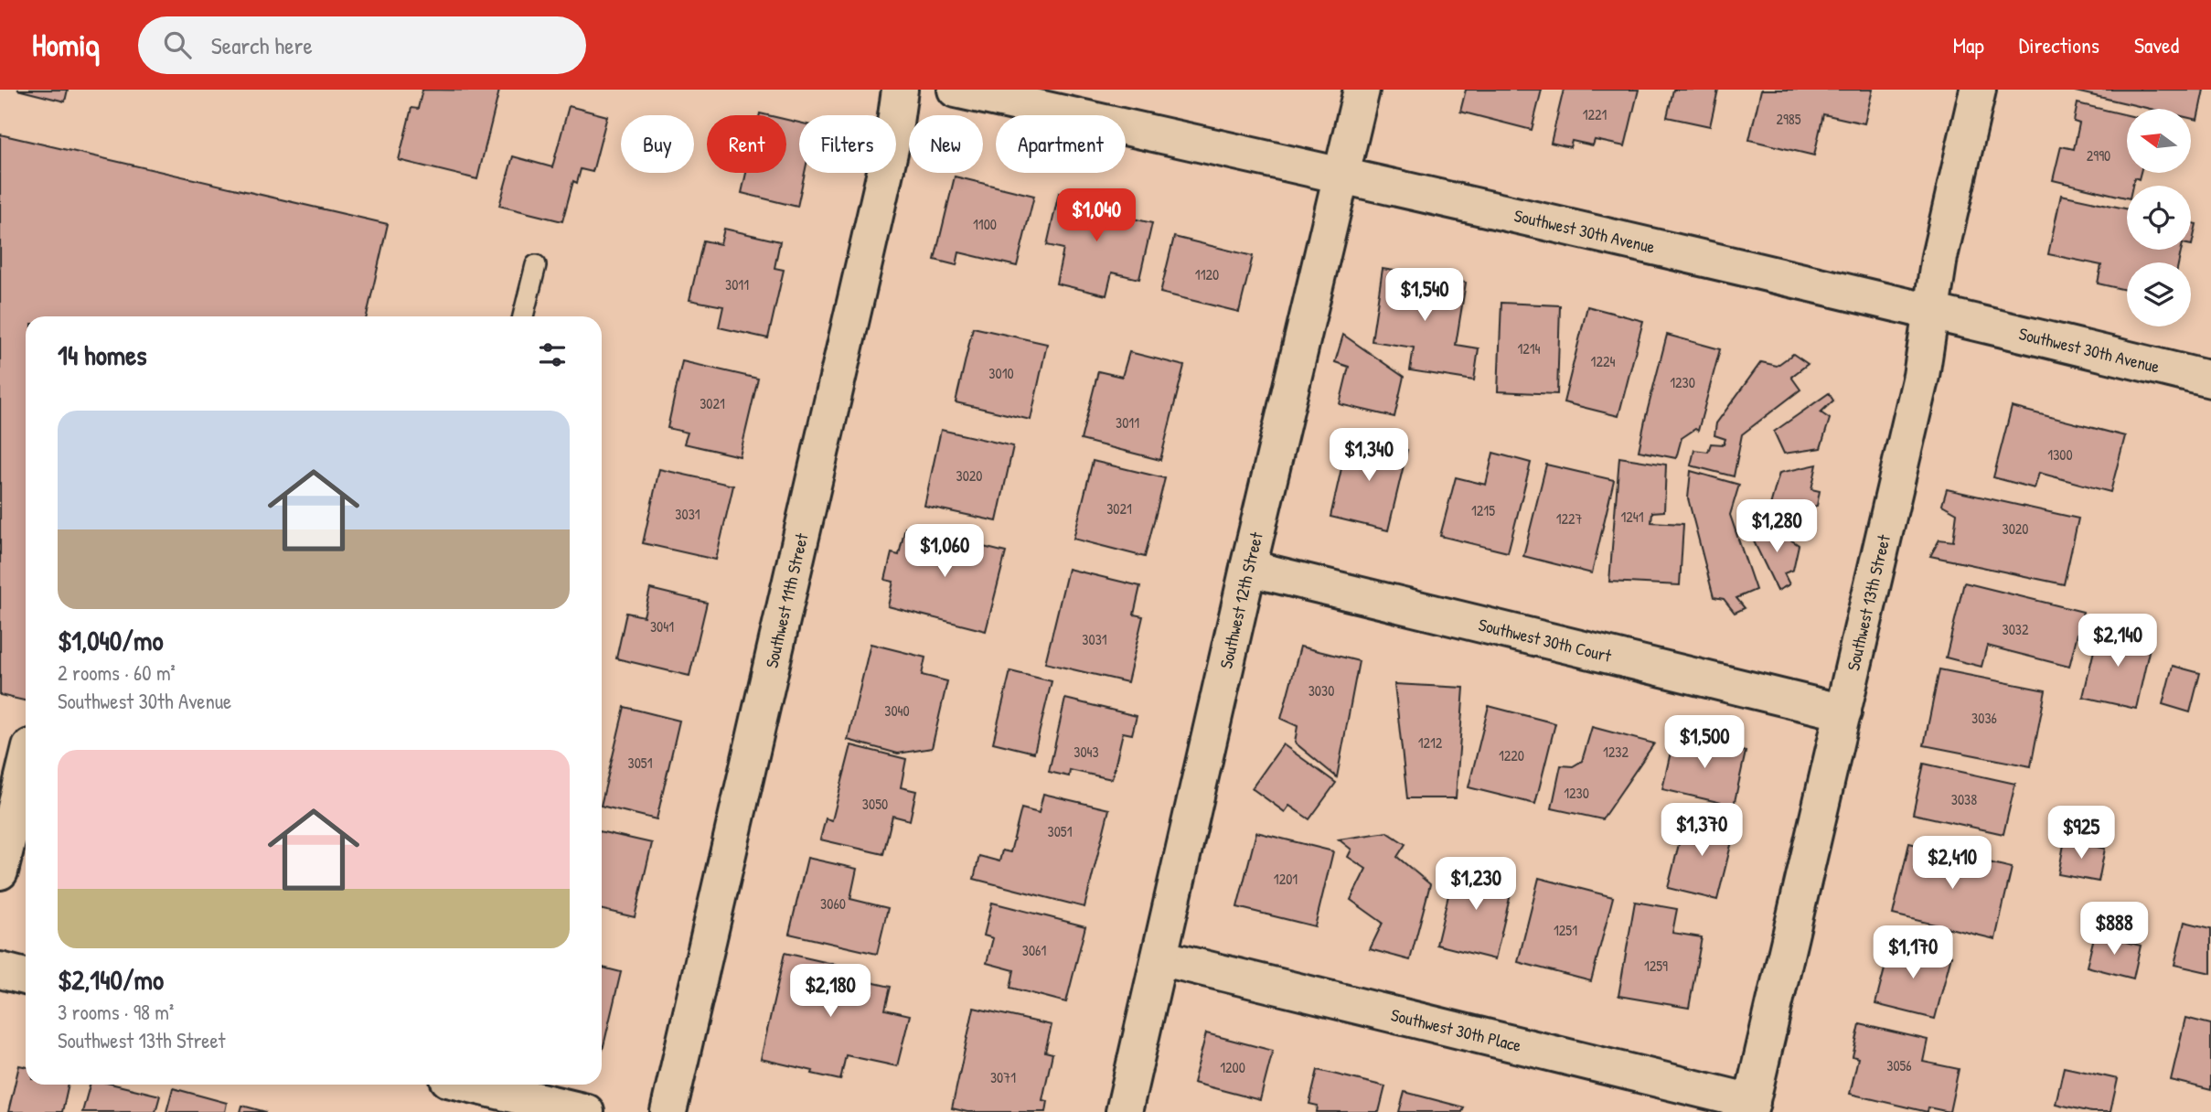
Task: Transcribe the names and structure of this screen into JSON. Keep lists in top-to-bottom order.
{
  "streets": {
    "street": [
      "Southwest 30th Avenue",
      "Southwest 11th Street",
      "Southwest 12th Street",
      "Southwest 13th Street",
      "Southwest 30th Court",
      "Southwest 30th Place"
    ]
  },
  "crossings": [
    ["Southwest 30th Avenue", "Southwest 12th Street"],
    ["Southwest 30th Avenue", "Southwest 13th Street"],
    ["Southwest 12th Street", "Southwest 30th Court"],
    ["Southwest 12th Street", "Southwest 30th Place"],
    ["Southwest 13th Street", "Southwest 30th Court"],
    ["Southwest 13th Street", "Southwest 30th Place"]
  ],
  "house_numbers": [
    "1221",
    "2985",
    "2990",
    "1100",
    "1120",
    "3011",
    "1214",
    "1224",
    "3010",
    "1230",
    "3021",
    "3011",
    "1300",
    "3020",
    "3021",
    "1215",
    "3031",
    "1241",
    "1227",
    "3020",
    "3041",
    "3032",
    "3031",
    "3030",
    "3040",
    "3036",
    "1212",
    "3043",
    "1232",
    "1220",
    "3051",
    "1230",
    "3038",
    "3050",
    "3051",
    "1201",
    "3060",
    "1251",
    "3061",
    "1259",
    "3056",
    "1200",
    "3071"
  ],
  "north": "left",
  "page": {
    "header": "Homiq",
    "search": "Search here",
    "nav": ["Map", "Directions", "Saved"],
    "chip": [
      "Buy",
      "Rent",
      "Filters",
      "New",
      "Apartment"
    ],
    "price": [
      "$1,040",
      "$1,540",
      "$1,340",
      "$1,280",
      "$1,060",
      "$2,140",
      "$1,500",
      "$1,370",
      "$925",
      "$2,410",
      "$1,230",
      "$888",
      "$1,170",
      "$2,180"
    ],
    "heading": "14 homes",
    "list": [
      {
        "name": "$1,040/mo",
        "note": "2 rooms · 60 m² · Southwest 30th Avenue"
      },
      {
        "name": "$2,140/mo",
        "note": "3 rooms · 98 m² · Southwest 13th Street"
      }
    ]
  }
}
